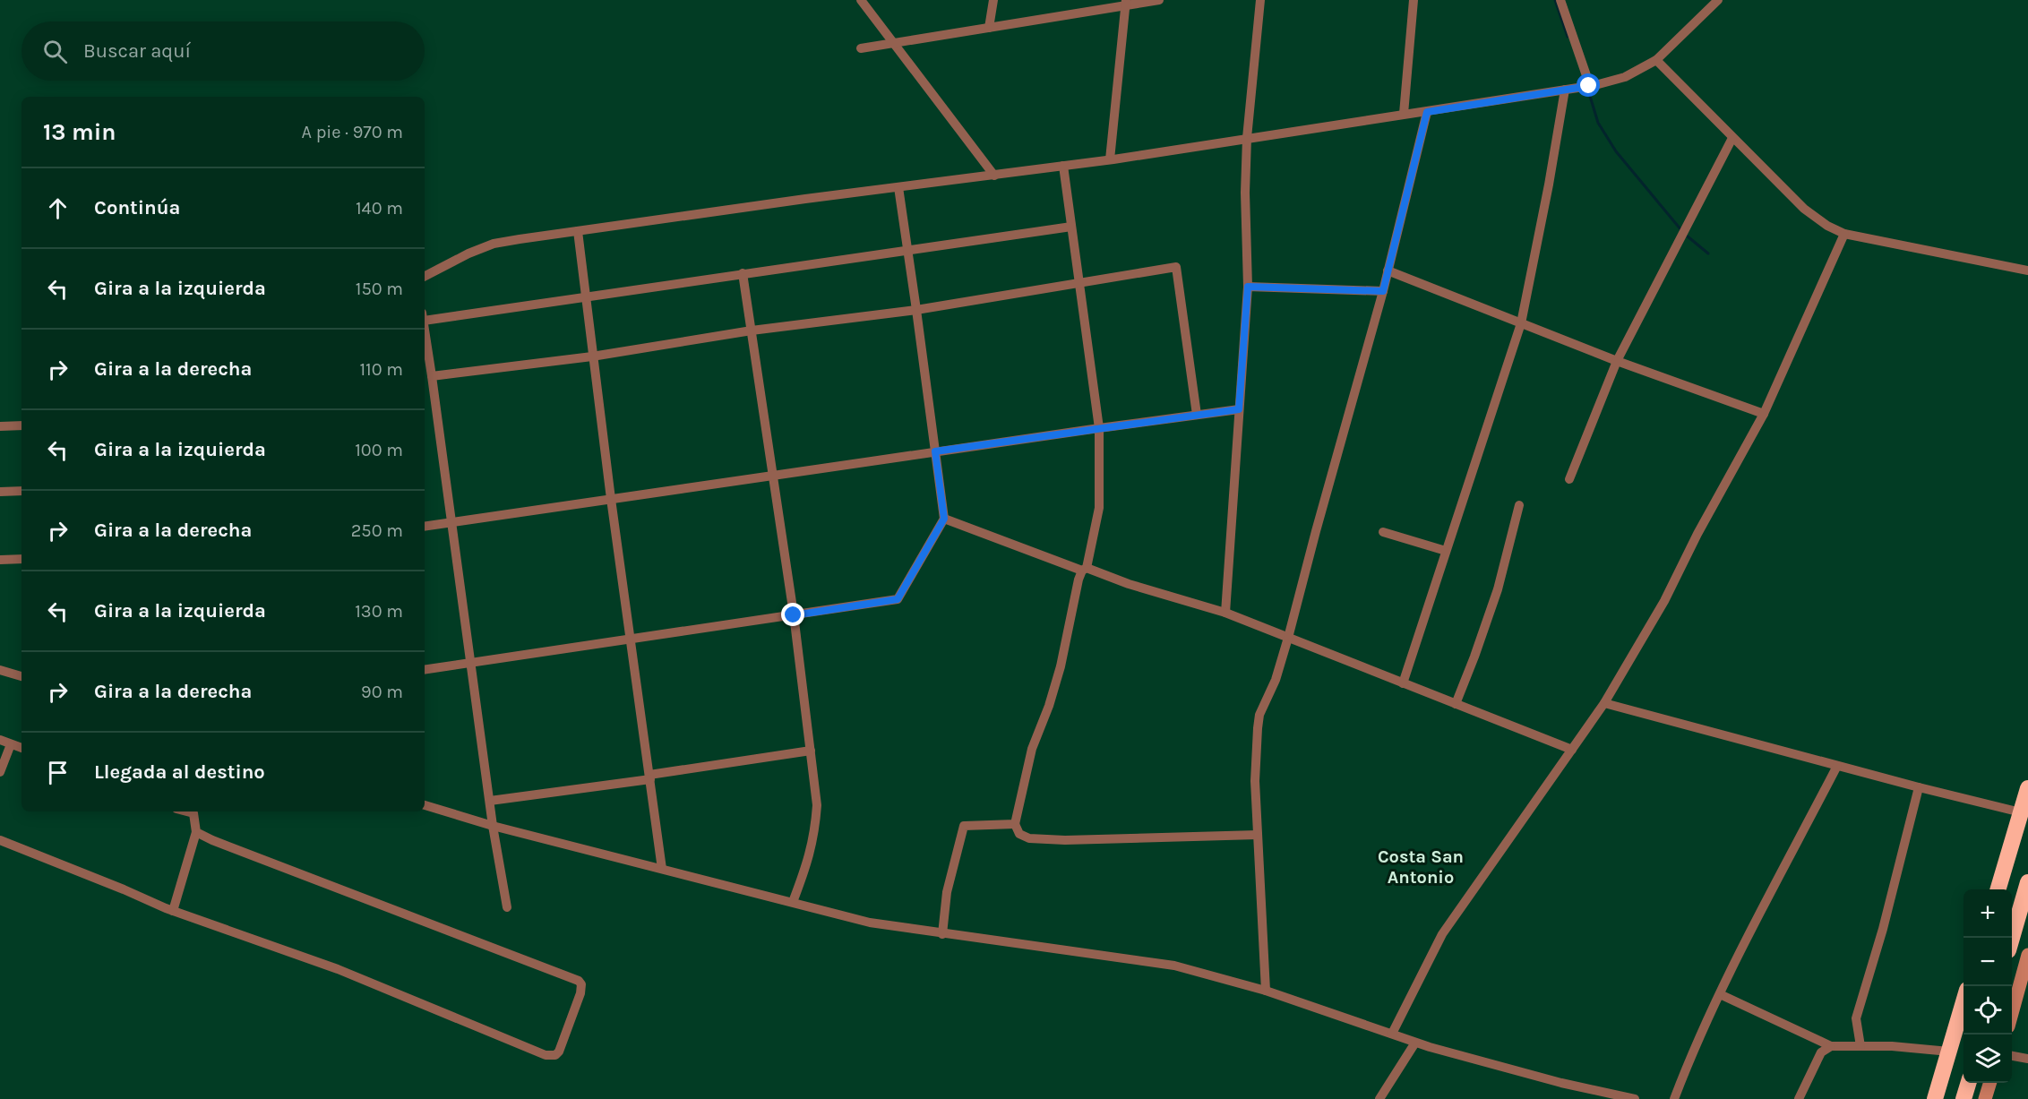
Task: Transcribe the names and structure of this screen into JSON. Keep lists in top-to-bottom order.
{
  "districts": ["Costa San Antonio"],
  "page": {
    "search": "Buscar aquí",
    "heading": ["13 min", "A pie · 970 m"],
    "list": [
      ["Continúa", "140 m"],
      ["Gira a la izquierda", "150 m"],
      ["Gira a la derecha", "110 m"],
      ["Gira a la izquierda", "100 m"],
      ["Gira a la derecha", "250 m"],
      ["Gira a la izquierda", "130 m"],
      ["Gira a la derecha", "90 m"],
      "Llegada al destino"
    ],
    "map_buttons": ["+", "−"]
  }
}
